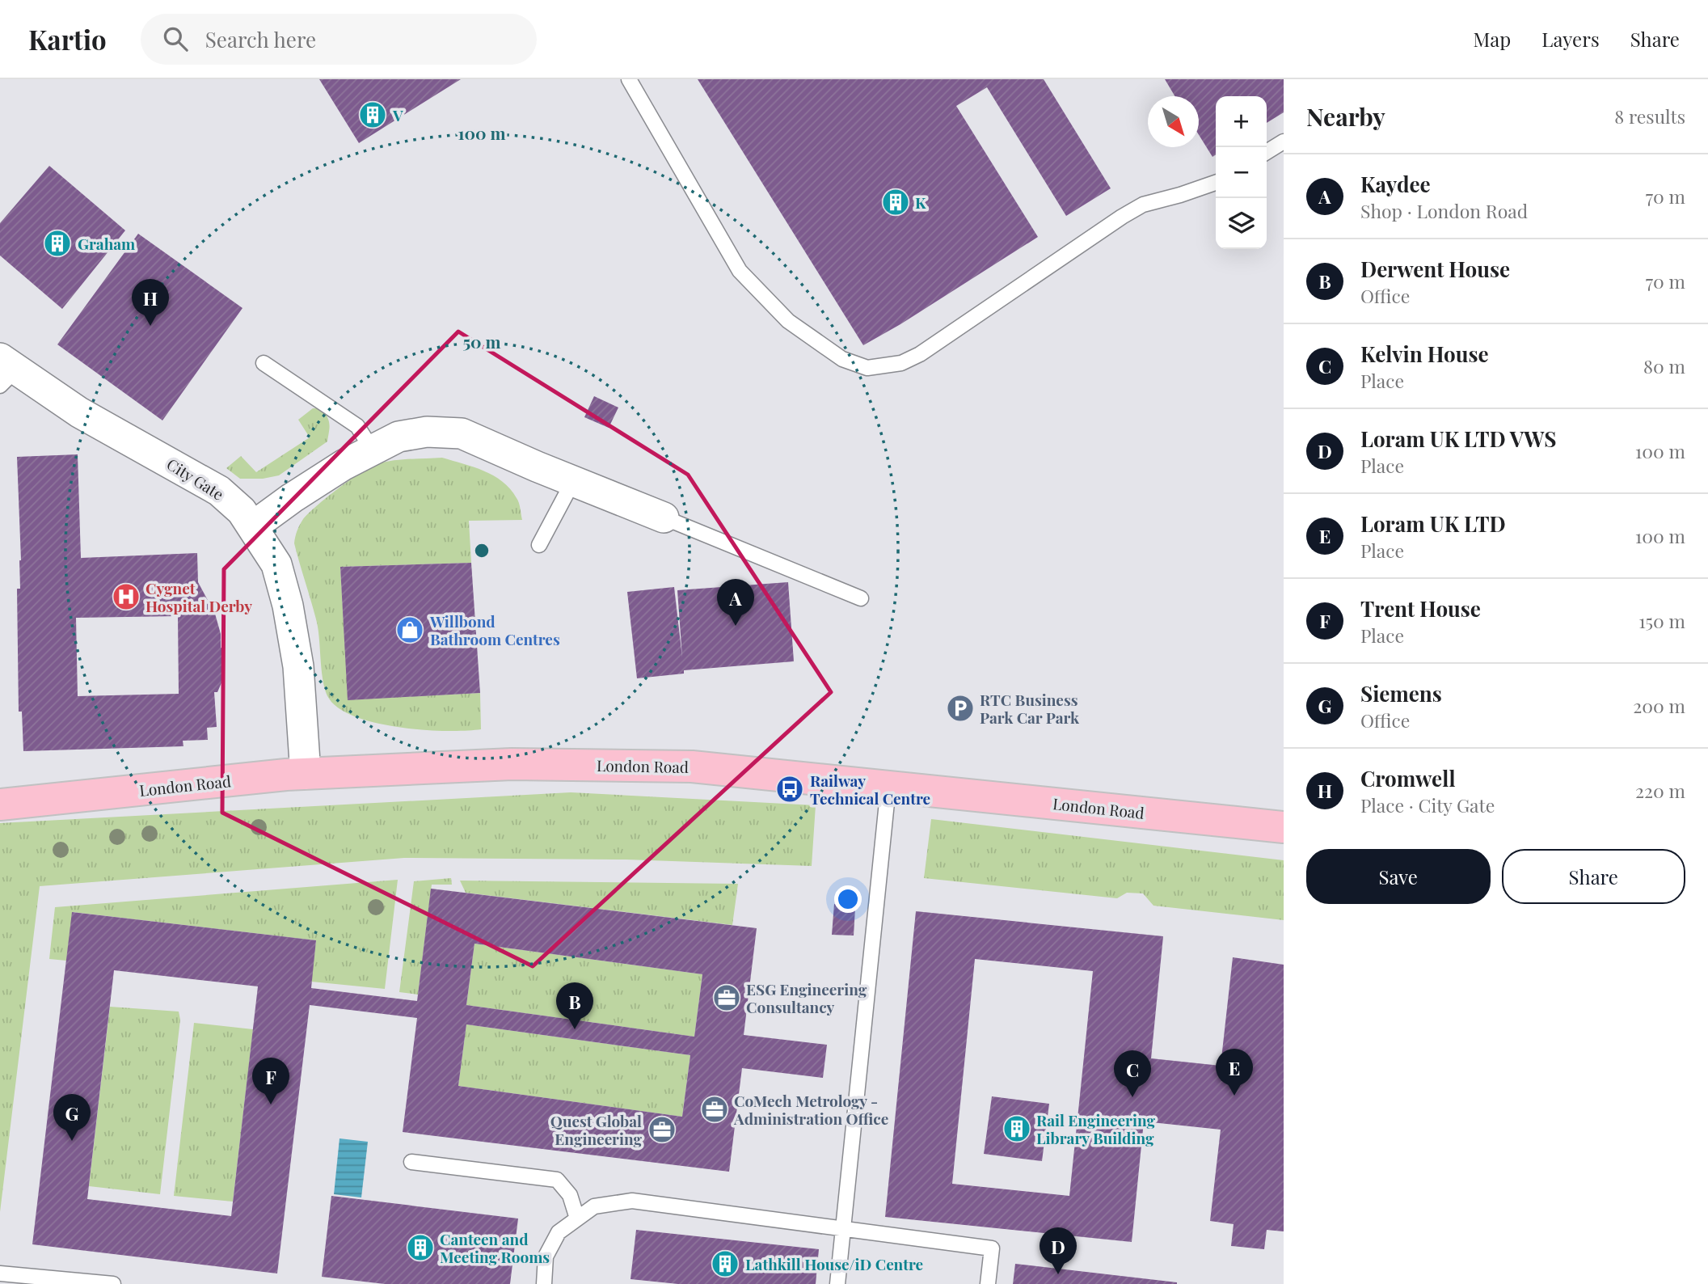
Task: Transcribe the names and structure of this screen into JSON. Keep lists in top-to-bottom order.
{
  "streets": {
    "main road": ["London Road"],
    "street": ["City Gate"]
  },
  "crossings": [
    ["City Gate", "London Road"]
  ],
  "places": {
    "building": [
      "V",
      "K",
      "Graham",
      "Rail Engineering Library Building",
      "Canteen and Meeting Rooms",
      "Lathkill House/iD Centre"
    ],
    "hospital": ["Cygnet Hospital Derby"],
    "shop": ["Willbond Bathroom Centres"],
    "parking": ["RTC Business Park Car Park"],
    "bus stop": ["Railway Technical Centre"],
    "office": ["ESG Engineering Consultancy", "CoMech Metrology - Administration Office", "Quest Global Engineering"]
  },
  "north": "bottom right",
  "page": {
    "header": "Kartio",
    "search": "Search here",
    "nav": ["Map", "Layers", "Share"],
    "heading": ["Nearby", "8 results"],
    "map_buttons": ["+", "−"],
    "list": [
      {
        "mark": "A",
        "name": "Kaydee",
        "note": "Shop · London Road",
        "value": "70 m"
      },
      {
        "mark": "B",
        "name": "Derwent House",
        "note": "Office",
        "value": "70 m"
      },
      {
        "mark": "C",
        "name": "Kelvin House",
        "note": "Place",
        "value": "80 m"
      },
      {
        "mark": "D",
        "name": "Loram UK LTD VWS",
        "note": "Place",
        "value": "100 m"
      },
      {
        "mark": "E",
        "name": "Loram UK LTD",
        "note": "Place",
        "value": "100 m"
      },
      {
        "mark": "F",
        "name": "Trent House",
        "note": "Place",
        "value": "150 m"
      },
      {
        "mark": "G",
        "name": "Siemens",
        "note": "Office",
        "value": "200 m"
      },
      {
        "mark": "H",
        "name": "Cromwell",
        "note": "Place · City Gate",
        "value": "220 m"
      }
    ],
    "pins": [
      "H",
      "A",
      "B",
      "E",
      "C",
      "F",
      "G",
      "D"
    ],
    "buttons": ["Save", "Share"]
  },
  "rings": ["100 m", "50 m"]
}
